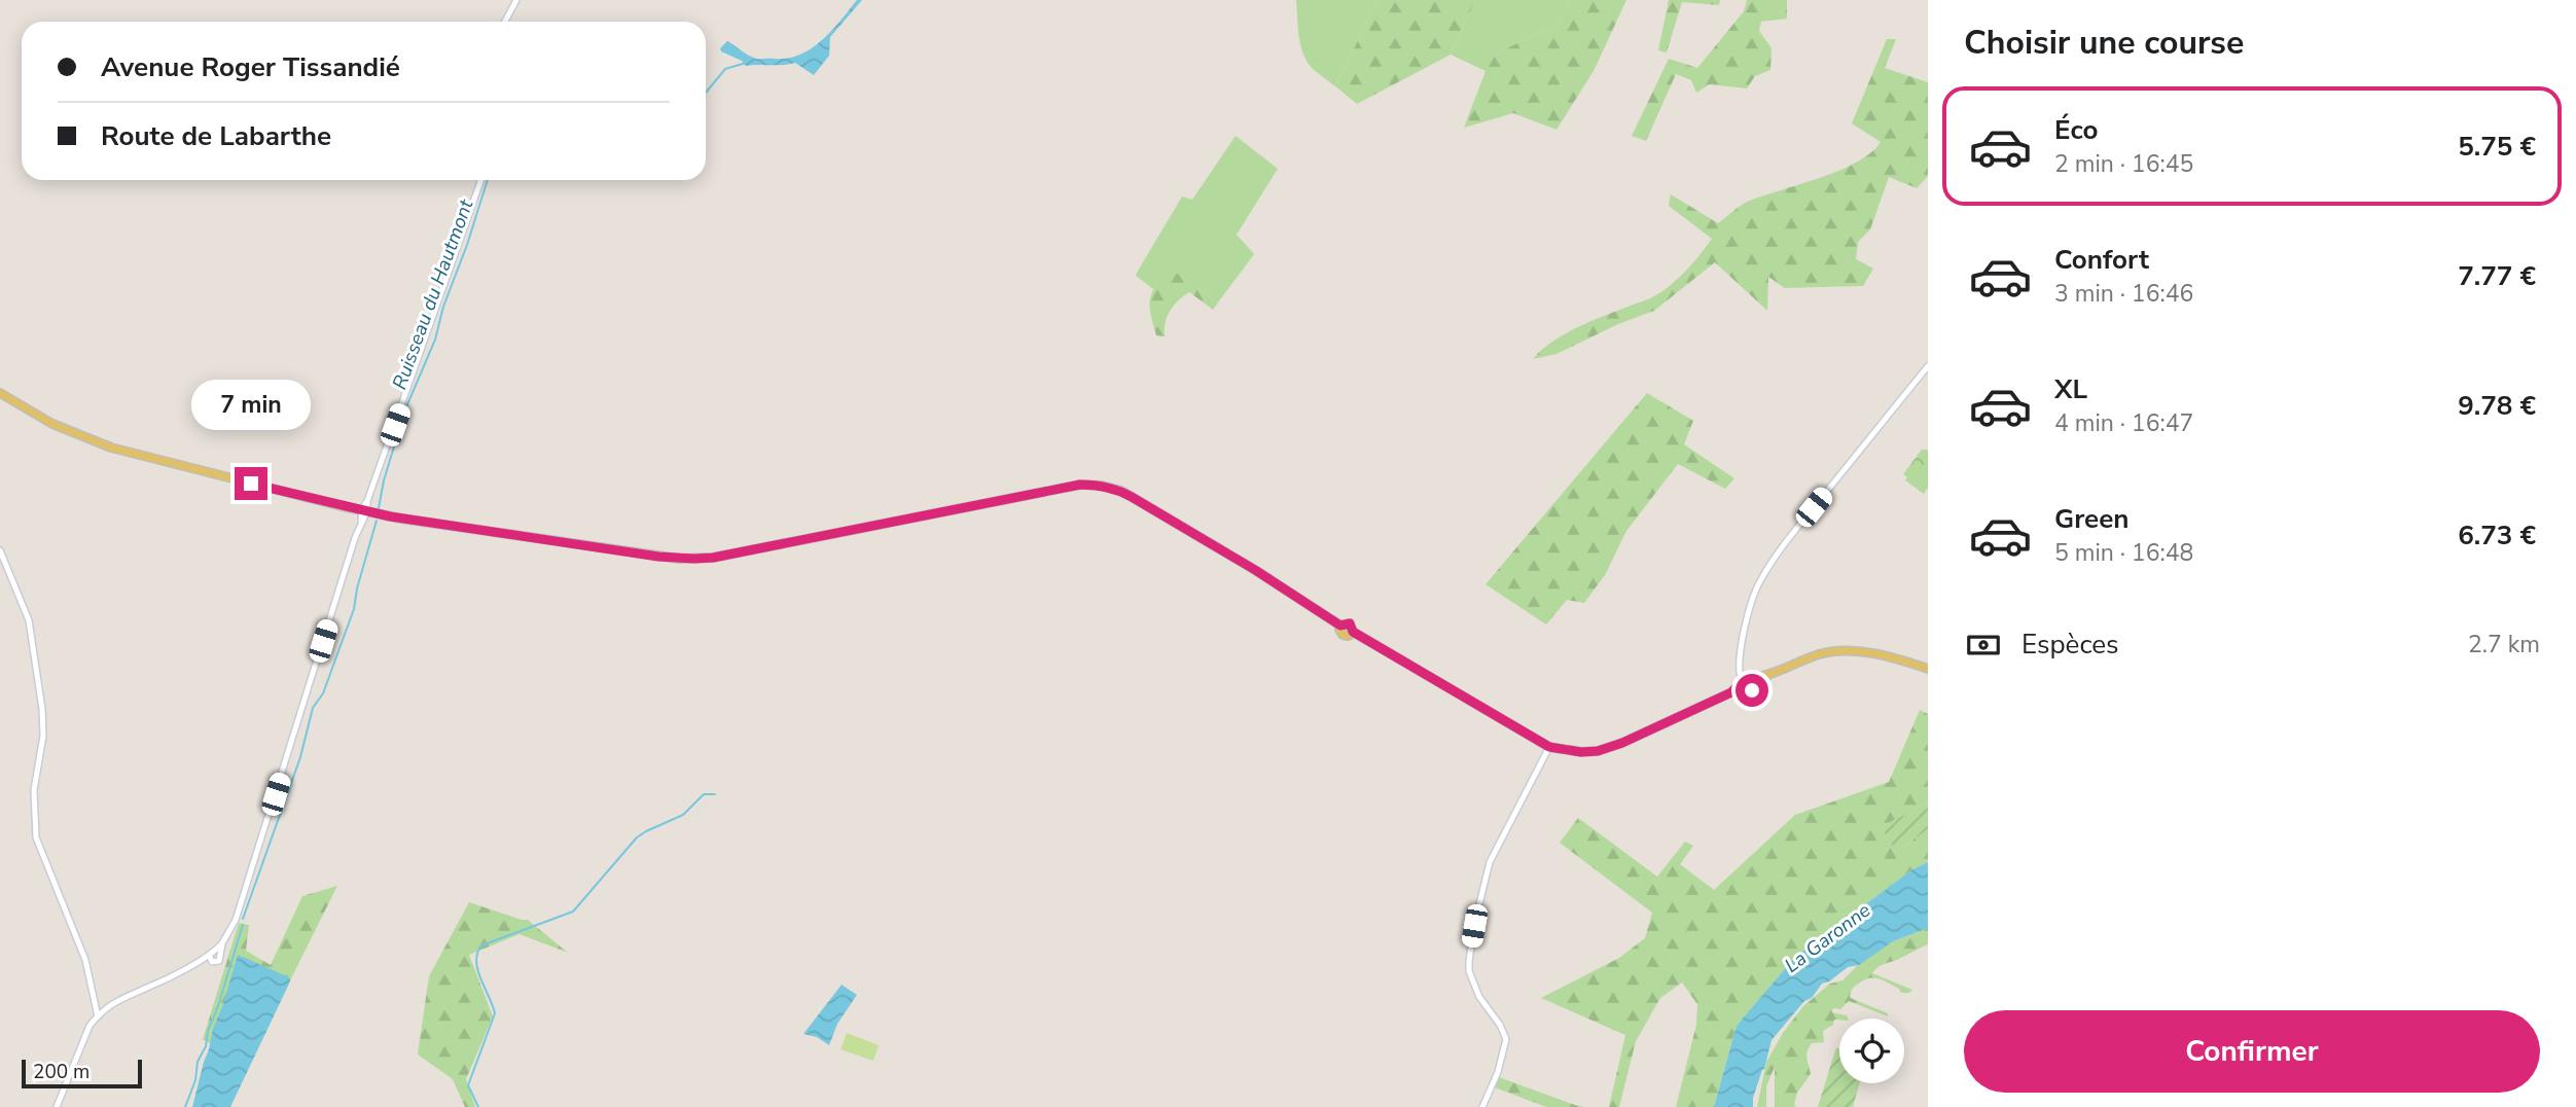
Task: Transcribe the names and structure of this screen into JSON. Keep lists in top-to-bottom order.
{
  "water": ["Ruisseau du Hautmont", "La Garonne"],
  "scale_bar": "200 m",
  "page": {
    "heading": "Choisir une course",
    "banner": ["Avenue Roger Tissandié", "Route de Labarthe"],
    "list": [
      {
        "name": "Éco",
        "note": "2 min · 16:45",
        "value": "5.75 €"
      },
      {
        "name": "Confort",
        "note": "3 min · 16:46",
        "value": "7.77 €"
      },
      {
        "name": "XL",
        "note": "4 min · 16:47",
        "value": "9.78 €"
      },
      {
        "name": "Green",
        "note": "5 min · 16:48",
        "value": "6.73 €"
      }
    ],
    "bubble": "7 min",
    "pay": ["Espèces", "2.7 km"],
    "buttons": "Confirmer",
    "scale": "200 m"
  }
}
